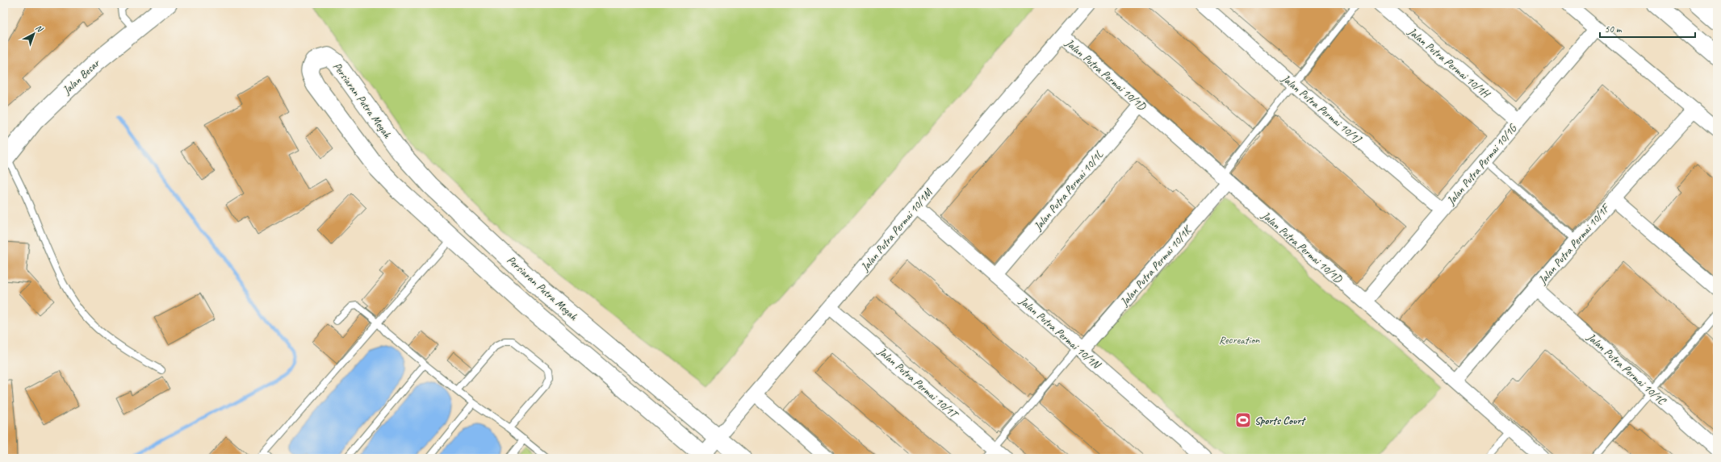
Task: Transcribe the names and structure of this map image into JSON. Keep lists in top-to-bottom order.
{
  "streets": {
    "street": [
      "Jalan Putra Permai 10/1H",
      "Jalan Putra Permai 10/1D",
      "Jalan Besar",
      "Persiaran Putra Megah",
      "Jalan Putra Permai 10/1J",
      "Jalan Putra Permai 10/1G",
      "Jalan Putra Permai 10/1L",
      "Jalan Putra Permai 10/1M",
      "Jalan Putra Permai 10/1F",
      "Jalan Putra Permai 10/1K",
      "Jalan Putra Permai 10/1N",
      "Jalan Putra Permai 10/1C",
      "Jalan Putra Permai 10/1T"
    ]
  },
  "crossings": [
    ["Jalan Putra Permai 10/1H", "Jalan Putra Permai 10/1G"],
    ["Jalan Putra Permai 10/1D", "Jalan Putra Permai 10/1G"],
    ["Jalan Putra Permai 10/1D", "Jalan Putra Permai 10/1L"],
    ["Jalan Putra Permai 10/1D", "Jalan Putra Permai 10/1M"],
    ["Jalan Putra Permai 10/1D", "Jalan Putra Permai 10/1F"],
    ["Jalan Putra Permai 10/1D", "Jalan Putra Permai 10/1K"],
    ["Persiaran Putra Megah", "Jalan Putra Permai 10/1M"],
    ["Jalan Putra Permai 10/1J", "Jalan Putra Permai 10/1G"],
    ["Jalan Putra Permai 10/1L", "Jalan Putra Permai 10/1N"],
    ["Jalan Putra Permai 10/1M", "Jalan Putra Permai 10/1N"],
    ["Jalan Putra Permai 10/1M", "Jalan Putra Permai 10/1T"],
    ["Jalan Putra Permai 10/1F", "Jalan Putra Permai 10/1C"],
    ["Jalan Putra Permai 10/1K", "Jalan Putra Permai 10/1N"]
  ],
  "parks": ["Recreation"],
  "places": {
    "sports": ["Sports Court"]
  },
  "scale_bar": "50 m",
  "north": "top right"
}
